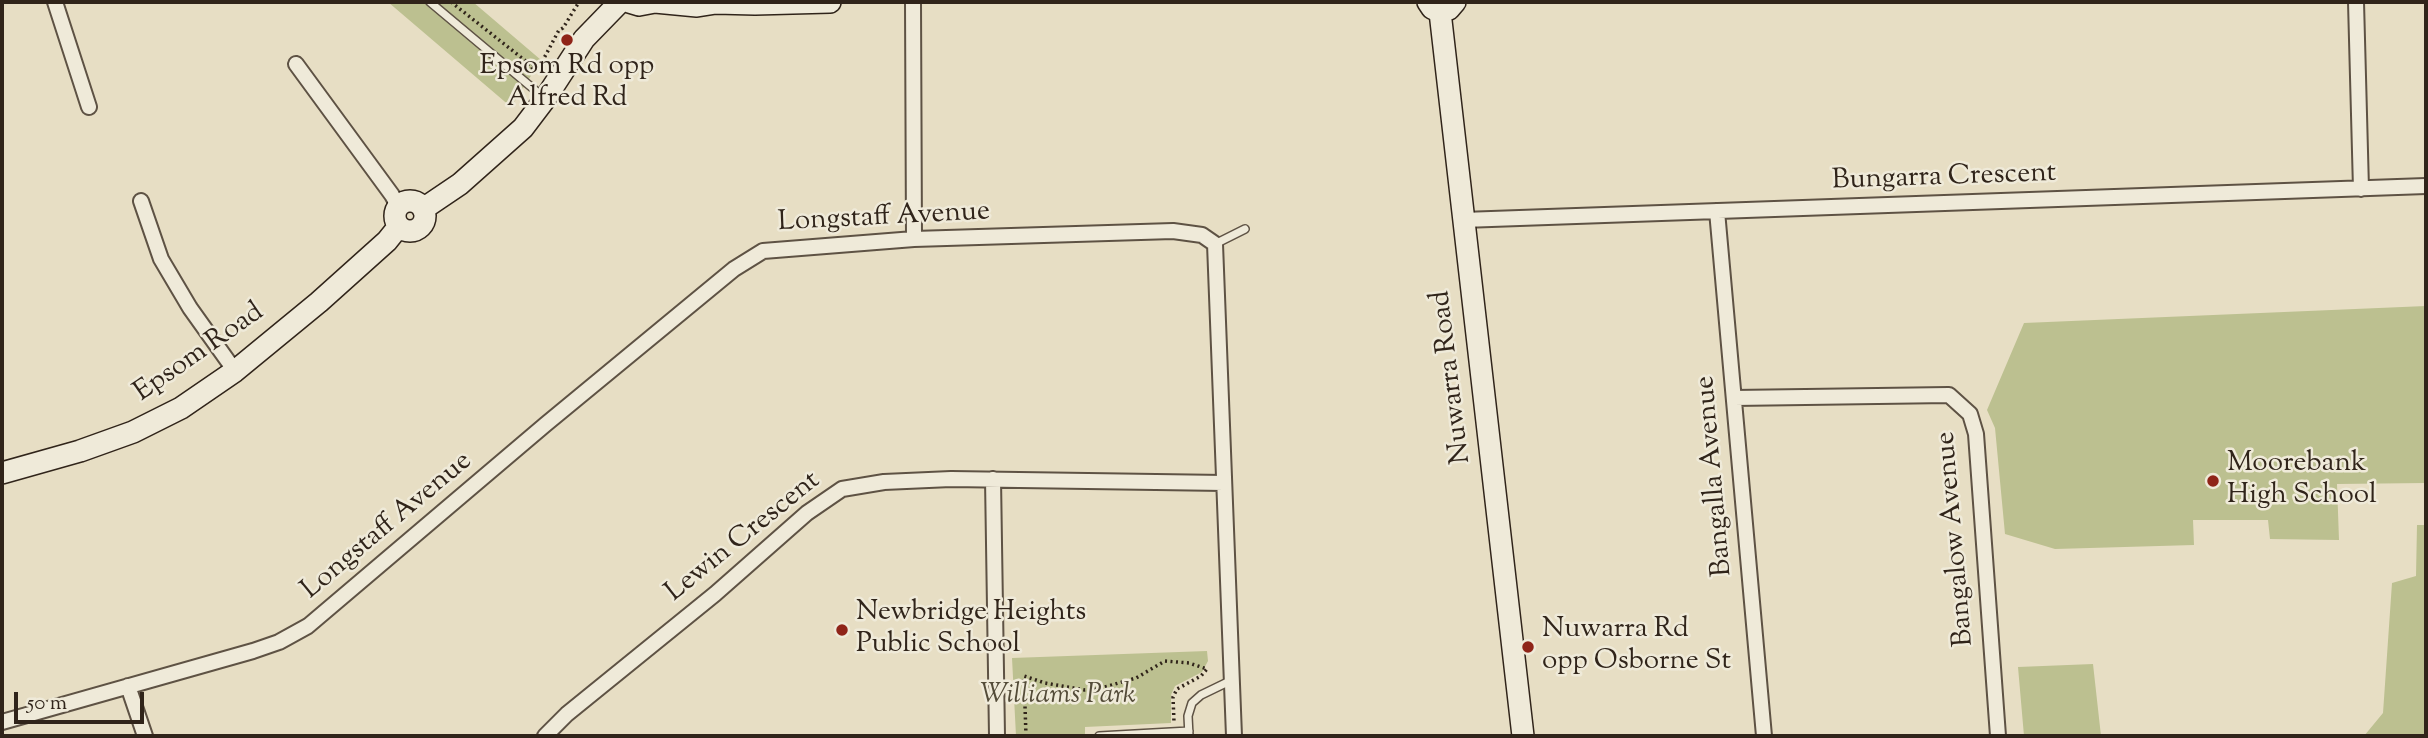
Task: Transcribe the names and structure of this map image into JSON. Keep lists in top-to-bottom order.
{
  "streets": {
    "street": [
      "Bungarra Crescent",
      "Longstaff Avenue",
      "Epsom Road",
      "Nuwarra Road",
      "Bangalla Avenue",
      "Lewin Crescent",
      "Bangalow Avenue"
    ]
  },
  "crossings": [
    ["Bungarra Crescent", "Nuwarra Road"],
    ["Bungarra Crescent", "Bangalla Avenue"],
    ["Bangalla Avenue", "Bangalow Avenue"]
  ],
  "parks": ["Williams Park"],
  "places": [
    "Epsom Rd opp Alfred Rd",
    "Moorebank High School",
    "Newbridge Heights Public School",
    "Nuwarra Rd opp Osborne St"
  ],
  "scale_bar": "50 m"
}
